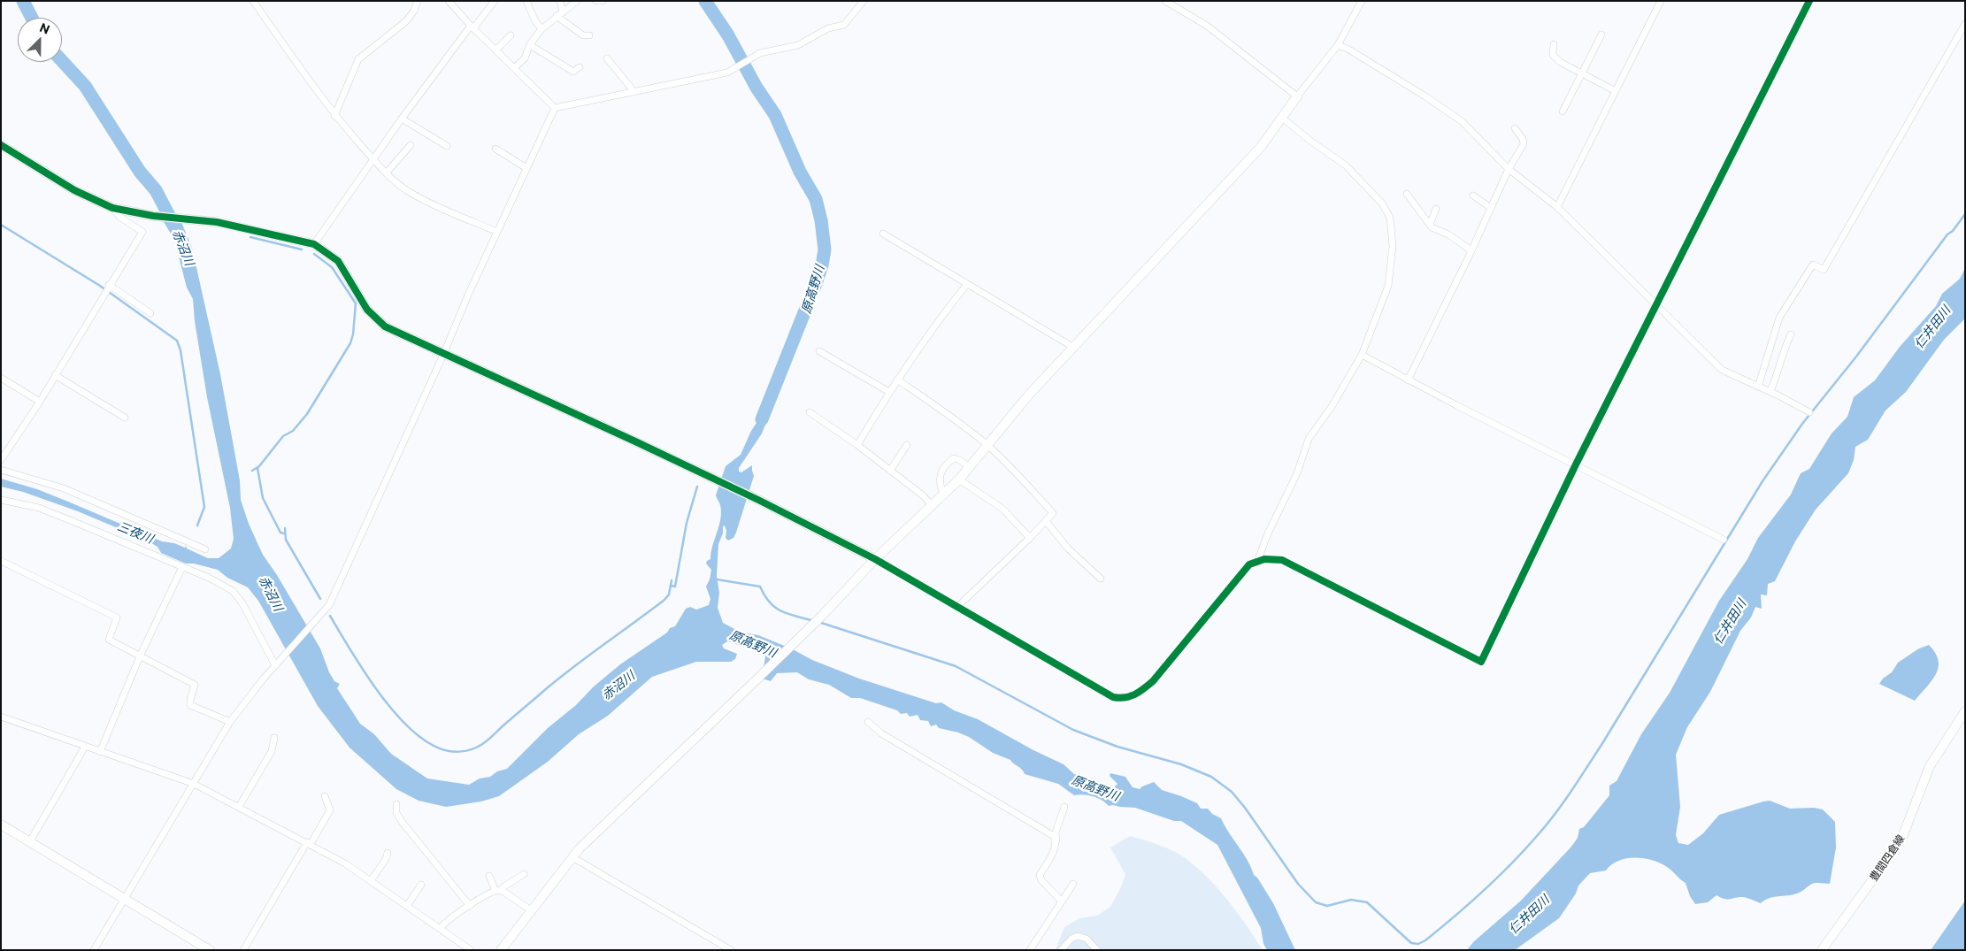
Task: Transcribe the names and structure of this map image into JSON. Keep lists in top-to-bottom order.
{
  "streets": {
    "street": ["豊間四倉線"]
  },
  "water": [
    "赤沼川",
    "原高野川",
    "仁井田川",
    "三夜川"
  ],
  "north": "top right"
}
